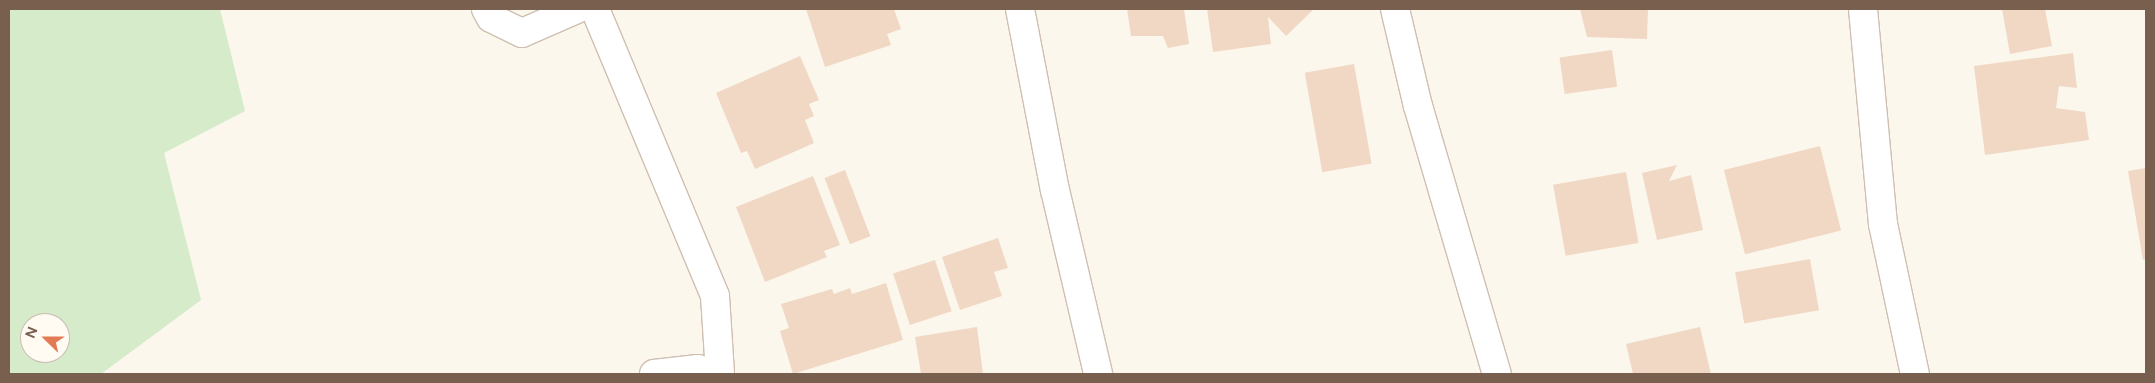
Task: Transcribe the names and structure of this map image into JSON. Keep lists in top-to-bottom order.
{
  "north": "left"
}
